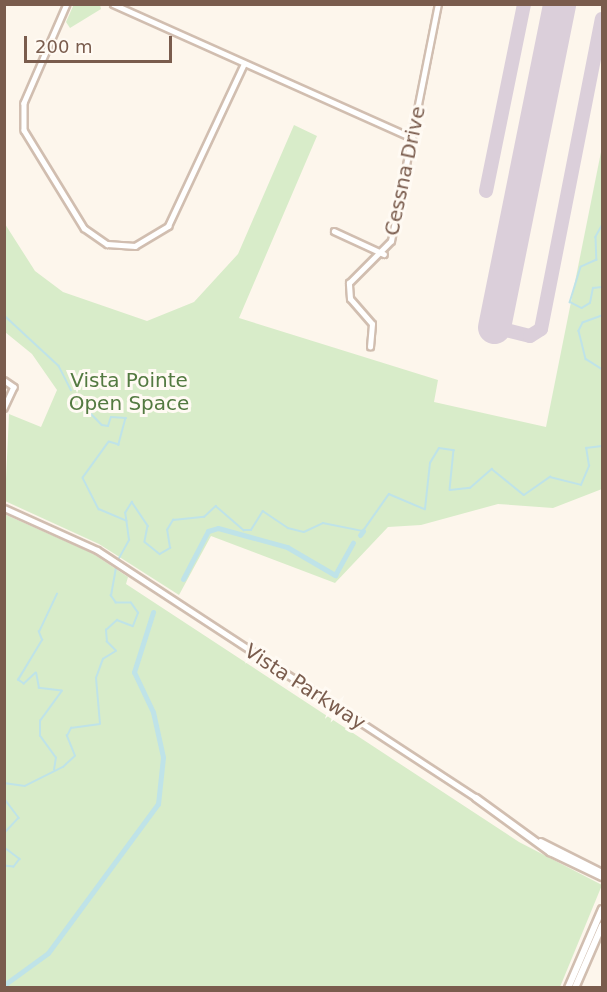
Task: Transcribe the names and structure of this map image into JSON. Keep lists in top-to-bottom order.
{
  "streets": {
    "street": ["Cessna Drive", "Vista Parkway"]
  },
  "parks": ["Vista Pointe Open Space"],
  "scale_bar": "200 m"
}
